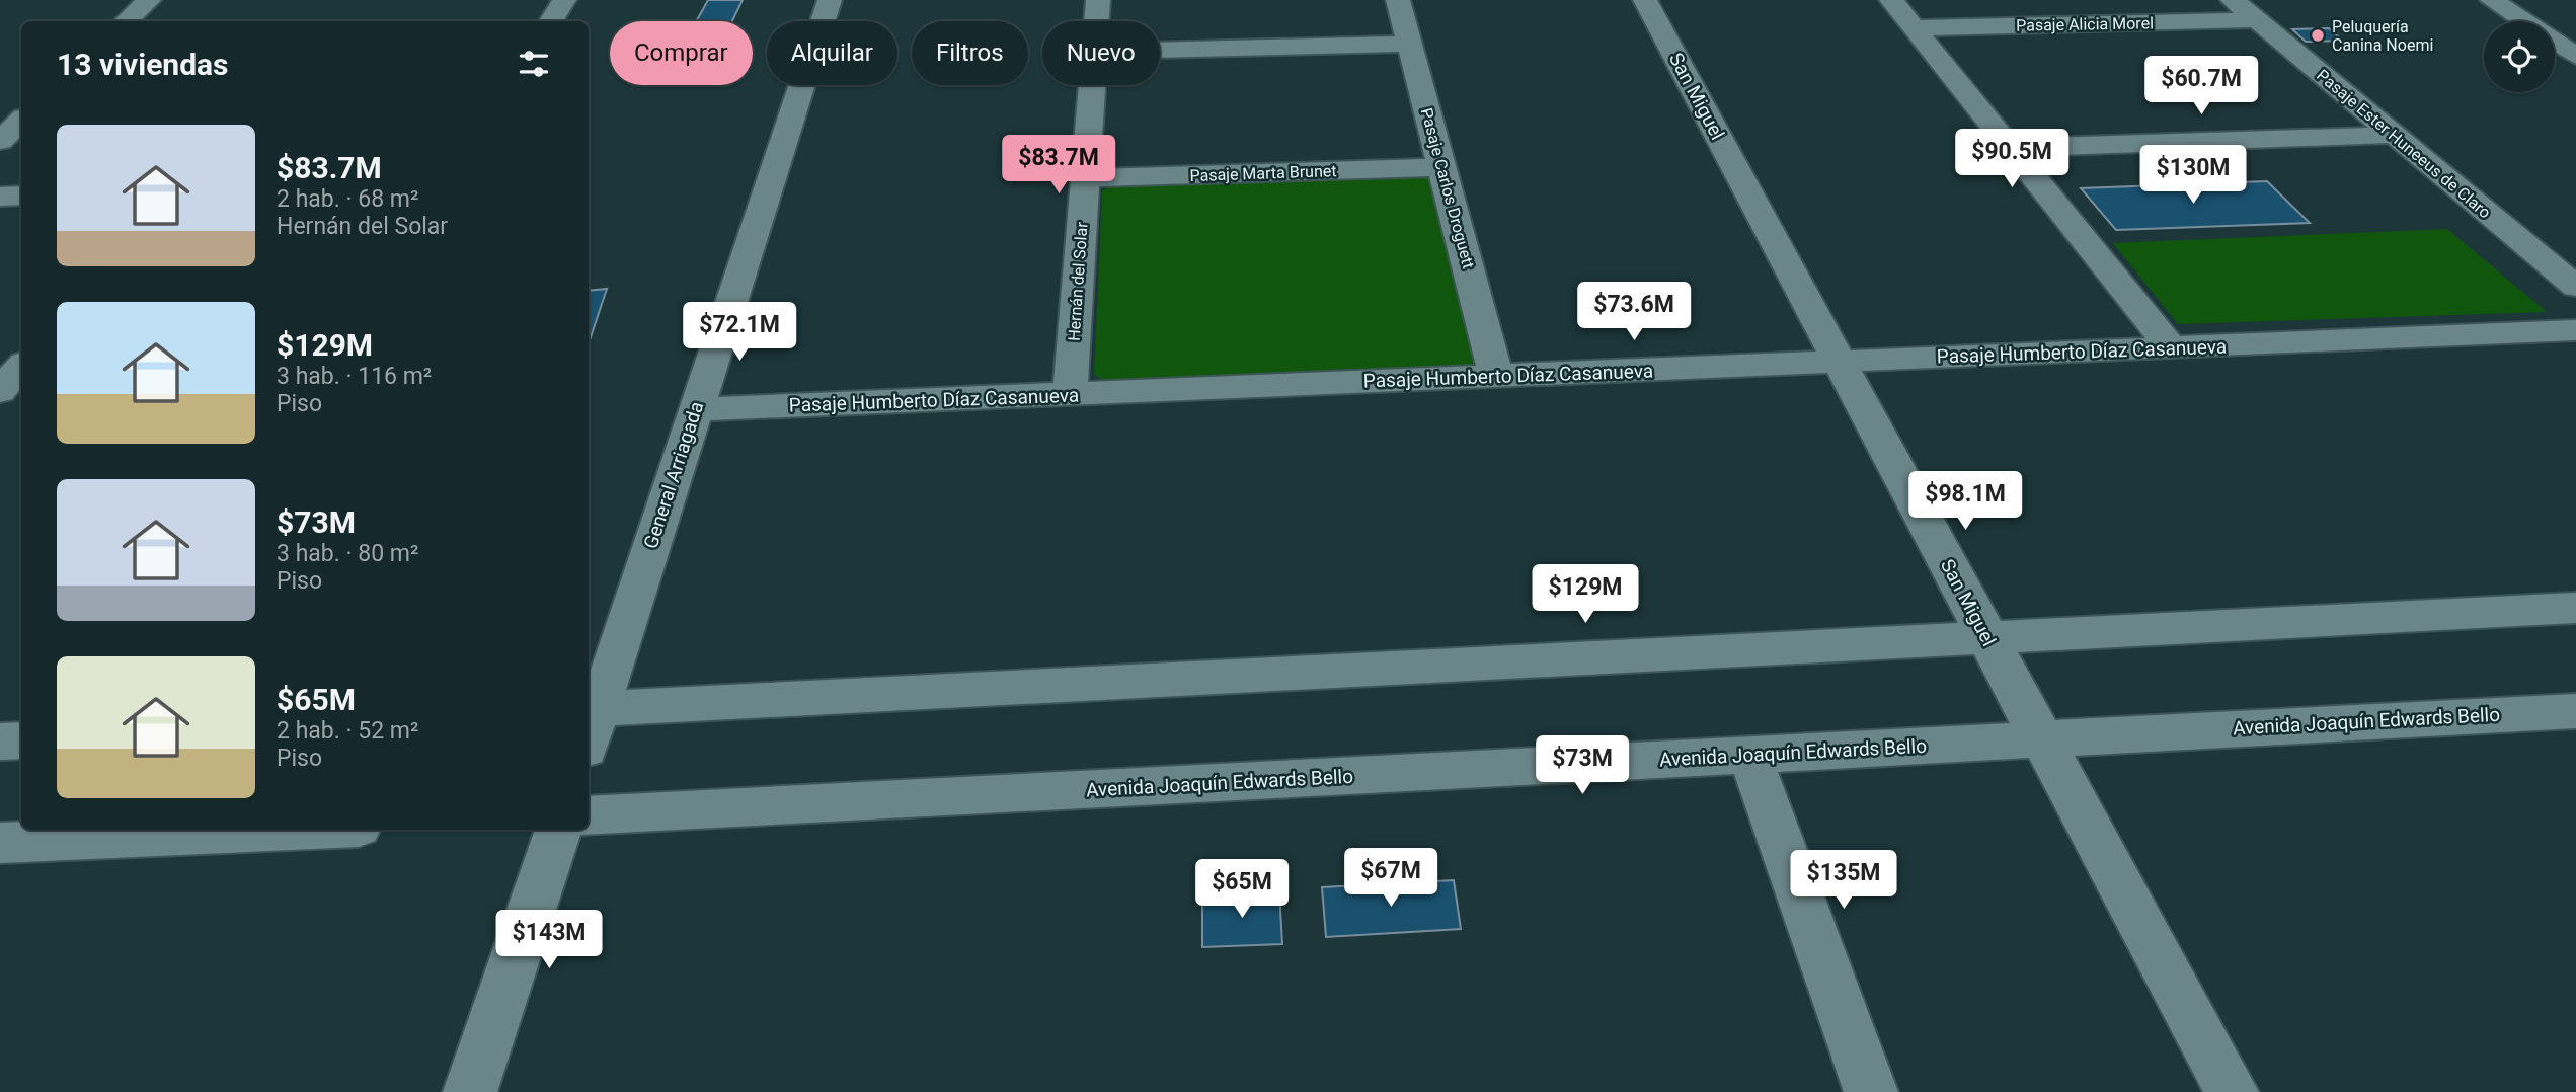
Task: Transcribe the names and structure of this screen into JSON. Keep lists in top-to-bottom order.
{
  "streets": {
    "street": [
      "Pasaje Alicia Morel",
      "San Miguel",
      "Pasaje Ester Huneeus de Claro",
      "Pasaje Marta Brunet",
      "Pasaje Carlos Droguett",
      "Hernán del Solar",
      "Pasaje Humberto Díaz Casanueva",
      "General Arriagada",
      "Avenida Joaquín Edwards Bello"
    ]
  },
  "crossings": [
    ["Pasaje Alicia Morel", "Pasaje Ester Huneeus de Claro"],
    ["San Miguel", "Pasaje Humberto Díaz Casanueva"],
    ["San Miguel", "Avenida Joaquín Edwards Bello"],
    ["Pasaje Marta Brunet", "Pasaje Carlos Droguett"],
    ["Pasaje Marta Brunet", "Hernán del Solar"],
    ["Pasaje Carlos Droguett", "Pasaje Humberto Díaz Casanueva"],
    ["Hernán del Solar", "Pasaje Humberto Díaz Casanueva"],
    ["Pasaje Humberto Díaz Casanueva", "General Arriagada"]
  ],
  "places": ["Peluquería Canina Noemi"],
  "page": {
    "chip": [
      "Comprar",
      "Alquilar",
      "Filtros",
      "Nuevo"
    ],
    "heading": "13 viviendas",
    "price": [
      "$60.7M",
      "$90.5M",
      "$83.7M",
      "$130M",
      "$73.6M",
      "$72.1M",
      "$98.1M",
      "$129M",
      "$73M",
      "$67M",
      "$135M",
      "$65M",
      "$143M"
    ],
    "list": [
      {
        "name": "$83.7M",
        "note": "2 hab. · 68 m² · Hernán del Solar"
      },
      {
        "name": "$129M",
        "note": "3 hab. · 116 m² · Piso"
      },
      {
        "name": "$73M",
        "note": "3 hab. · 80 m² · Piso"
      },
      {
        "name": "$65M",
        "note": "2 hab. · 52 m² · Piso"
      }
    ]
  }
}
